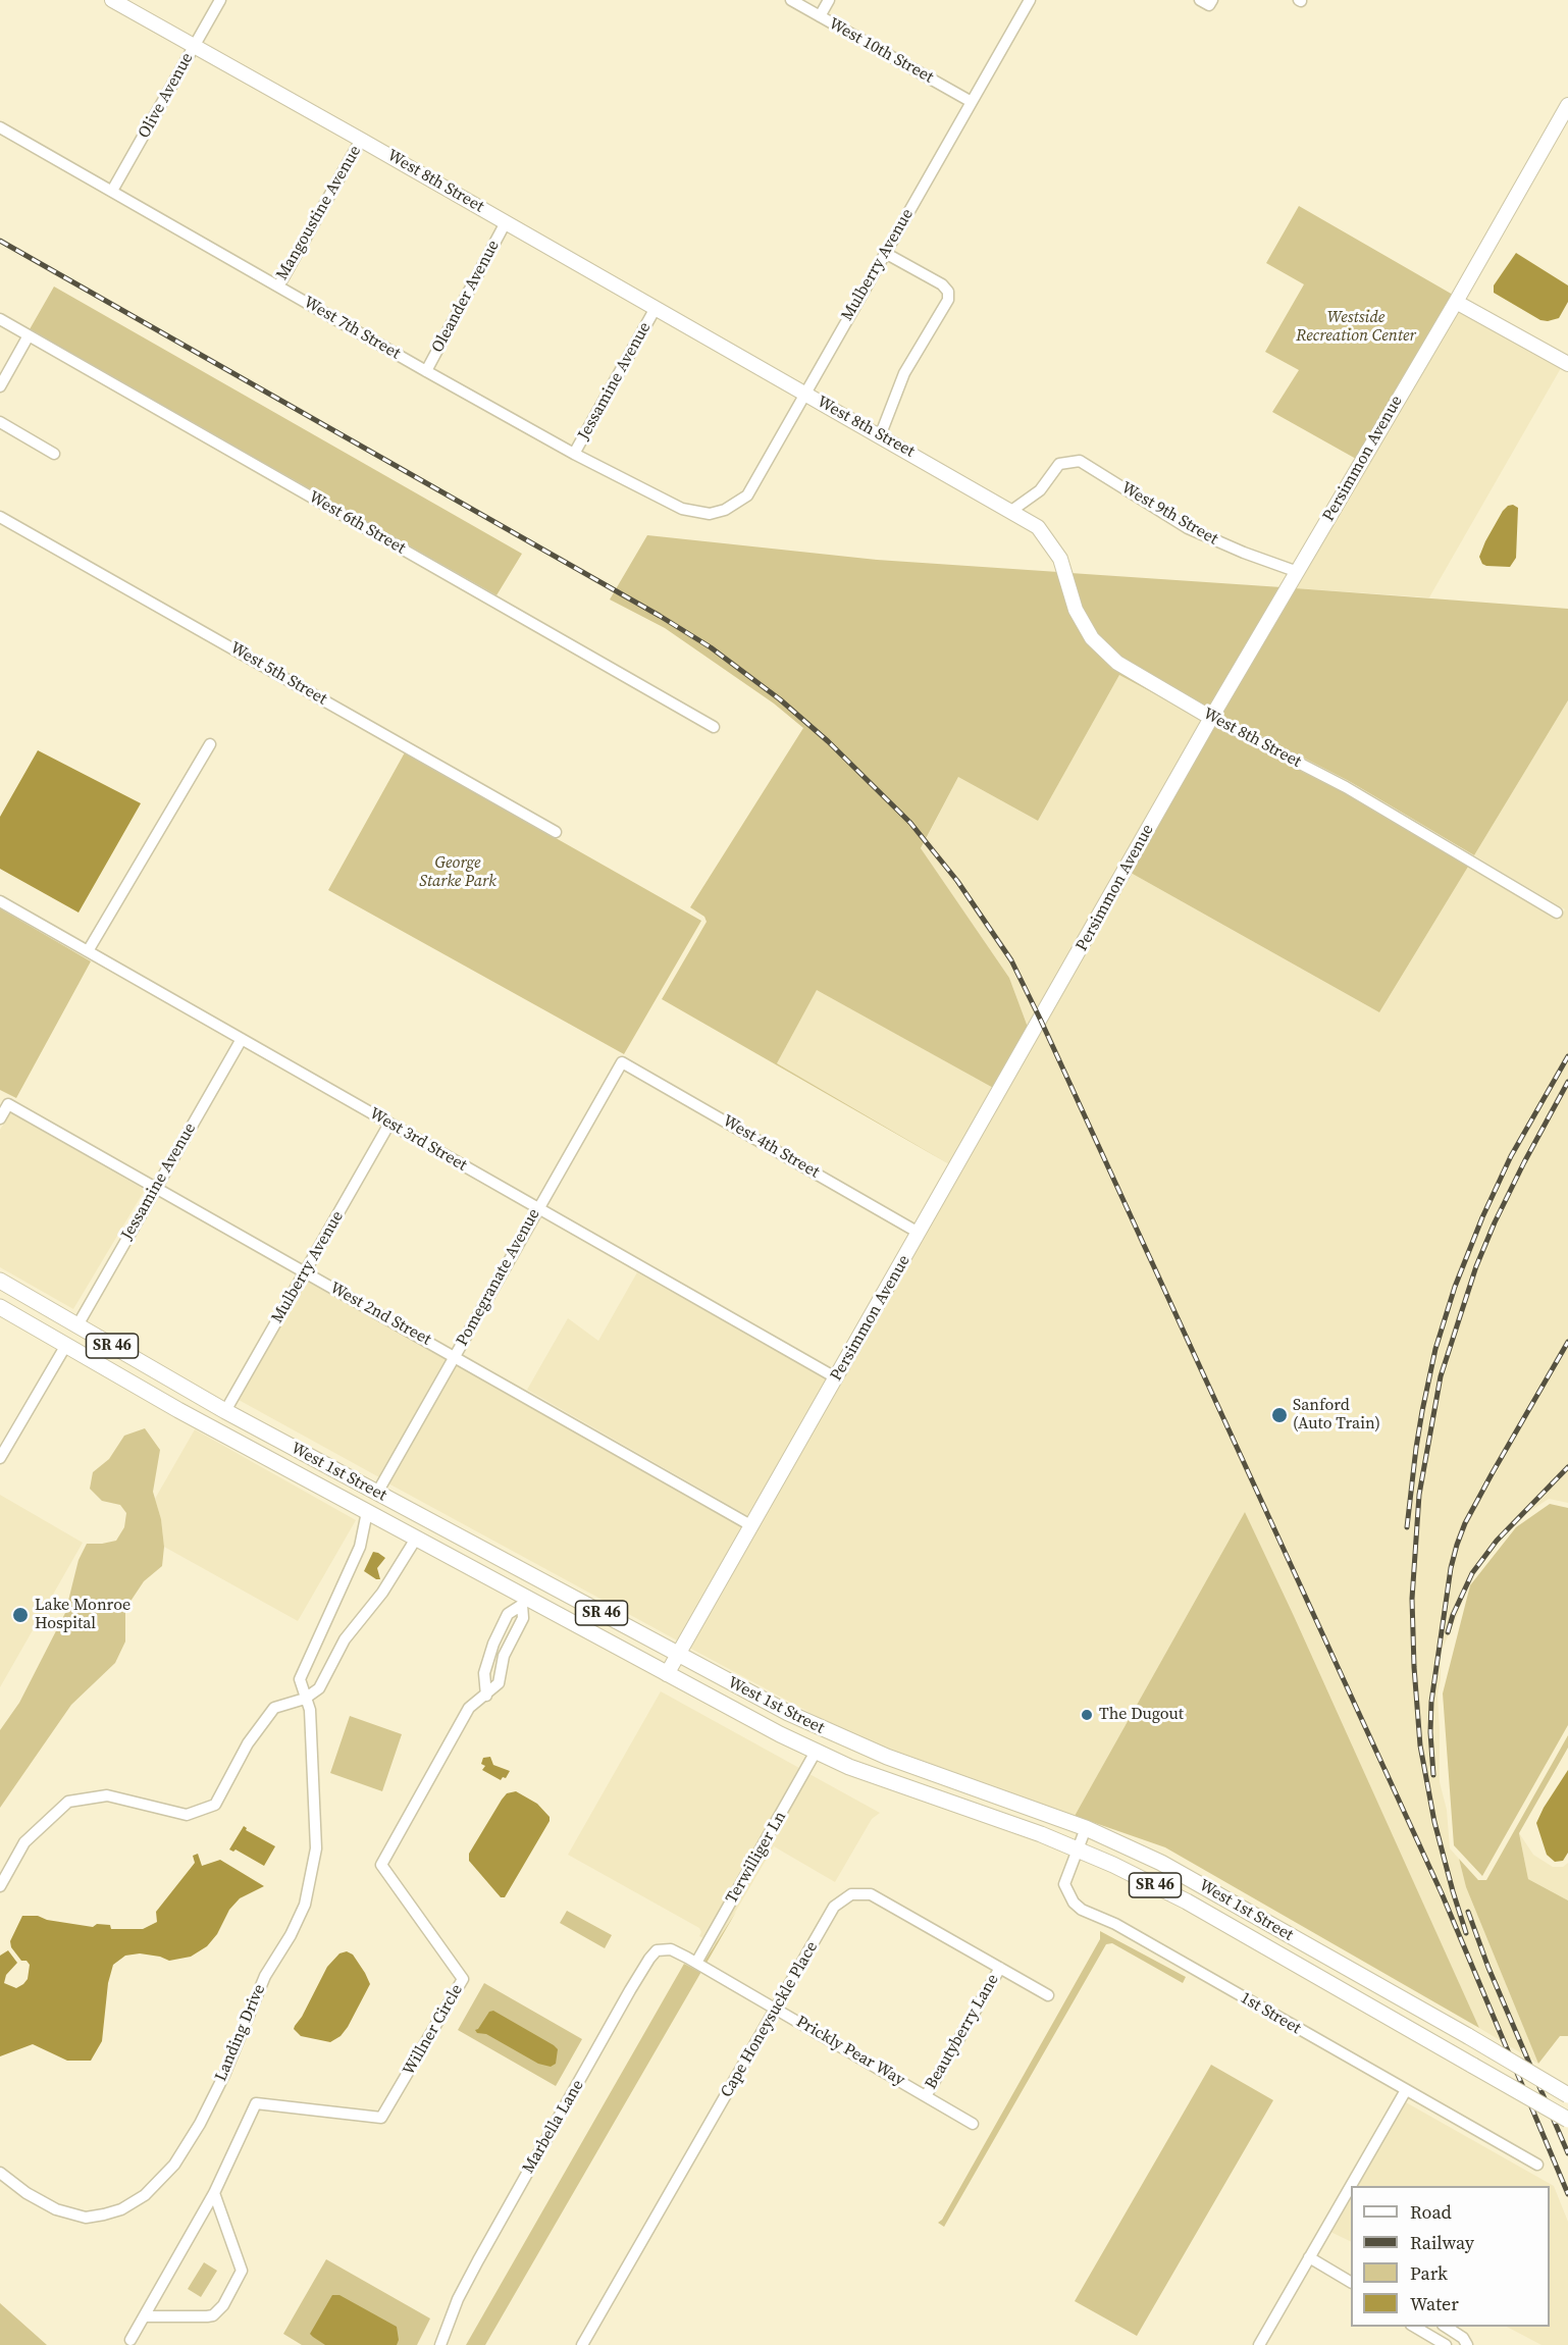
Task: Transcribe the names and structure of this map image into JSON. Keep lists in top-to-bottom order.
{
  "streets": {
    "main road": ["SR 46", "West 1st Street"],
    "street": [
      "West 10th Street",
      "Olive Avenue",
      "West 8th Street",
      "Mangoustine Avenue",
      "Mulberry Avenue",
      "Oleander Avenue",
      "West 7th Street",
      "Jessamine Avenue",
      "Persimmon Avenue",
      "West 9th Street",
      "West 6th Street",
      "West 5th Street",
      "West 3rd Street",
      "West 4th Street",
      "Pomegranate Avenue",
      "West 2nd Street",
      "Terwilliger Ln",
      "1st Street",
      "Cape Honeysuckle Place",
      "Willner Circle",
      "Beautyberry Lane",
      "Landing Drive",
      "Prickly Pear Way",
      "Marbella Lane"
    ]
  },
  "crossings": [
    ["West 10th Street", "Mulberry Avenue"],
    ["Olive Avenue", "West 8th Street"],
    ["Olive Avenue", "West 7th Street"],
    ["West 8th Street", "Mangoustine Avenue"],
    ["West 8th Street", "Mulberry Avenue"],
    ["West 8th Street", "Oleander Avenue"],
    ["West 8th Street", "Jessamine Avenue"],
    ["West 8th Street", "Persimmon Avenue"],
    ["West 8th Street", "West 9th Street"],
    ["Mangoustine Avenue", "West 7th Street"],
    ["Mulberry Avenue", "West 7th Street"],
    ["Mulberry Avenue", "West 3rd Street"],
    ["Mulberry Avenue", "West 2nd Street"],
    ["Mulberry Avenue", "West 1st Street"],
    ["Oleander Avenue", "West 7th Street"],
    ["West 7th Street", "Jessamine Avenue"],
    ["Jessamine Avenue", "West 3rd Street"],
    ["Jessamine Avenue", "West 2nd Street"],
    ["Jessamine Avenue", "West 1st Street"],
    ["Persimmon Avenue", "West 9th Street"],
    ["Persimmon Avenue", "West 3rd Street"],
    ["Persimmon Avenue", "West 4th Street"],
    ["Persimmon Avenue", "West 2nd Street"],
    ["Persimmon Avenue", "West 1st Street"],
    ["West 3rd Street", "Pomegranate Avenue"],
    ["West 4th Street", "Pomegranate Avenue"],
    ["Pomegranate Avenue", "West 2nd Street"],
    ["Pomegranate Avenue", "West 1st Street"],
    ["West 1st Street", "Terwilliger Ln"],
    ["West 1st Street", "1st Street"],
    ["West 1st Street", "Willner Circle"],
    ["West 1st Street", "Landing Drive"],
    ["Terwilliger Ln", "Prickly Pear Way"],
    ["Terwilliger Ln", "Marbella Lane"],
    ["Cape Honeysuckle Place", "Beautyberry Lane"],
    ["Cape Honeysuckle Place", "Prickly Pear Way"],
    ["Beautyberry Lane", "Prickly Pear Way"],
    ["Prickly Pear Way", "Marbella Lane"]
  ],
  "parks": ["Westside Recreation Center", "George Starke Park"],
  "places": ["Sanford (Auto Train)", "Lake Monroe Hospital", "The Dugout"],
  "legend": [
    "Road",
    "Railway",
    "Park",
    "Water"
  ]
}
